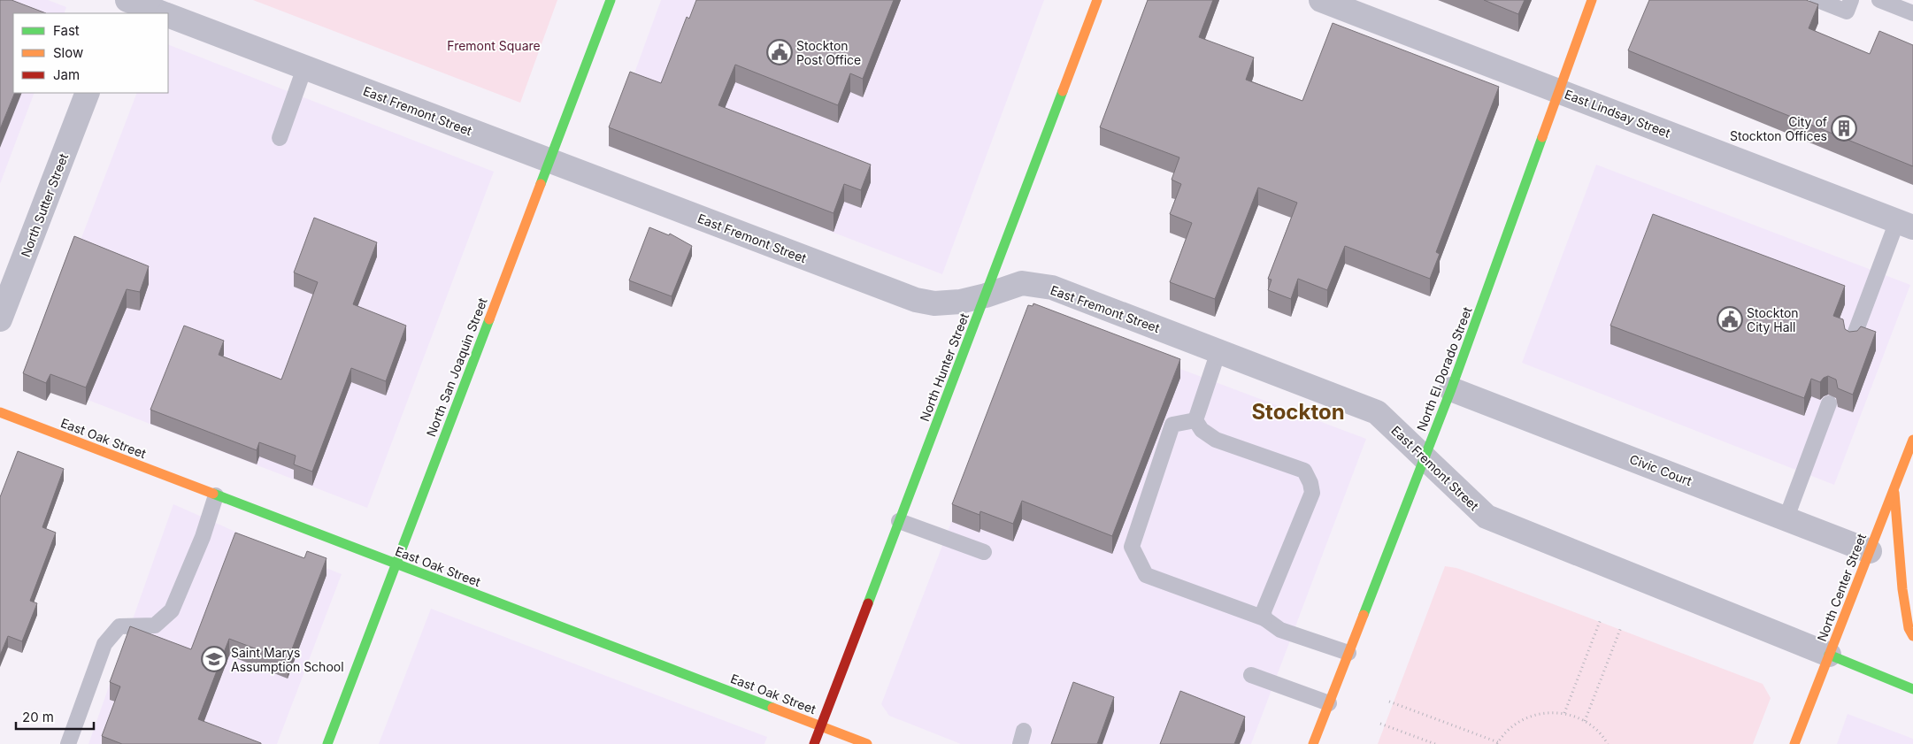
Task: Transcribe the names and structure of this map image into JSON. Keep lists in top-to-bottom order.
{
  "streets": {
    "street": [
      "East Fremont Street",
      "East Lindsay Street",
      "North Sutter Street",
      "North San Joaquin Street",
      "North Hunter Street",
      "North El Dorado Street",
      "East Oak Street",
      "Civic Court",
      "North Center Street"
    ]
  },
  "crossings": [
    ["East Fremont Street", "North San Joaquin Street"],
    ["East Fremont Street", "North Hunter Street"],
    ["East Fremont Street", "North El Dorado Street"],
    ["East Fremont Street", "North Center Street"],
    ["East Lindsay Street", "North El Dorado Street"],
    ["North San Joaquin Street", "East Oak Street"],
    ["North Hunter Street", "East Oak Street"],
    ["North El Dorado Street", "Civic Court"],
    ["Civic Court", "North Center Street"]
  ],
  "districts": ["Stockton"],
  "parks": ["Fremont Square"],
  "places": {
    "public building": ["Stockton Post Office", "Stockton City Hall"],
    "building": ["City of Stockton Offices"],
    "school or university": ["Saint Marys Assumption School"]
  },
  "legend": ["Fast", "Slow", "Jam"],
  "scale_bar": "20 m"
}
